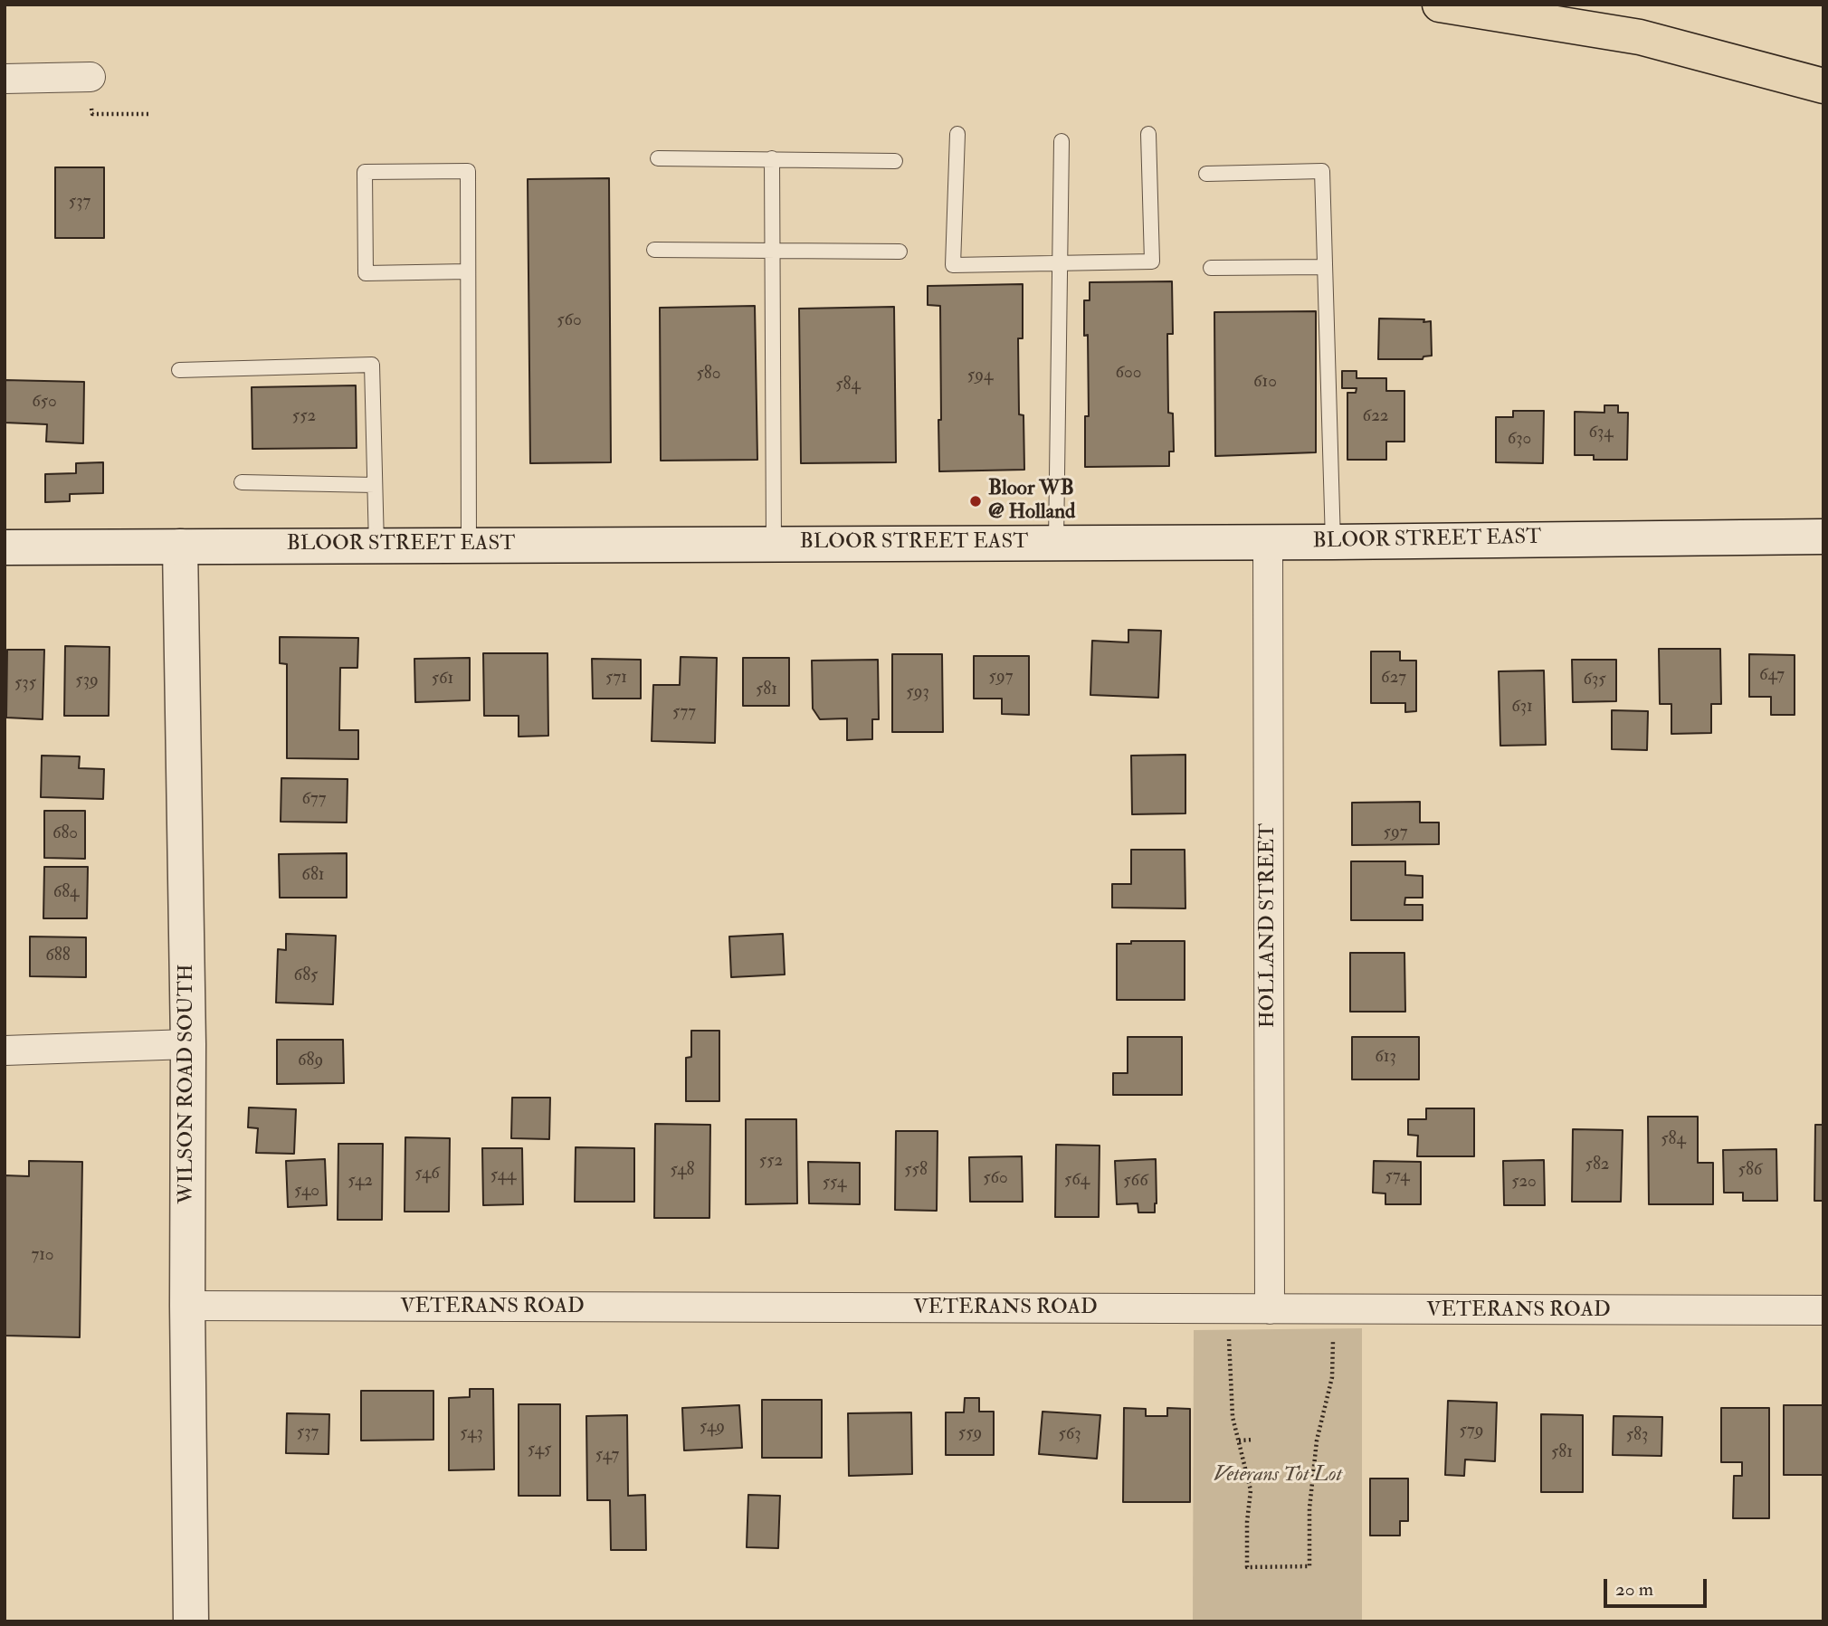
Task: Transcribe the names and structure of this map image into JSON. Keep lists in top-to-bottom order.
{
  "streets": {
    "main road": ["BLOOR STREET EAST", "WILSON ROAD SOUTH"],
    "street": ["HOLLAND STREET", "VETERANS ROAD"]
  },
  "crossings": [
    ["BLOOR STREET EAST", "HOLLAND STREET"],
    ["BLOOR STREET EAST", "WILSON ROAD SOUTH"],
    ["HOLLAND STREET", "VETERANS ROAD"],
    ["WILSON ROAD SOUTH", "VETERANS ROAD"]
  ],
  "parks": ["Veterans Tot Lot"],
  "places": ["Bloor WB @ Holland"],
  "house_numbers": [
    "537",
    "560",
    "600",
    "580",
    "594",
    "610",
    "584",
    "650",
    "552",
    "622",
    "634",
    "630",
    "647",
    "597",
    "571",
    "627",
    "561",
    "635",
    "539",
    "535",
    "581",
    "593",
    "631",
    "577",
    "677",
    "597",
    "680",
    "681",
    "684",
    "688",
    "685",
    "613",
    "689",
    "584",
    "552",
    "582",
    "548",
    "558",
    "586",
    "546",
    "544",
    "574",
    "560",
    "564",
    "542",
    "566",
    "520",
    "554",
    "540",
    "710",
    "549",
    "579",
    "537",
    "543",
    "559",
    "563",
    "583",
    "545",
    "581",
    "547"
  ],
  "scale_bar": "20 m"
}
